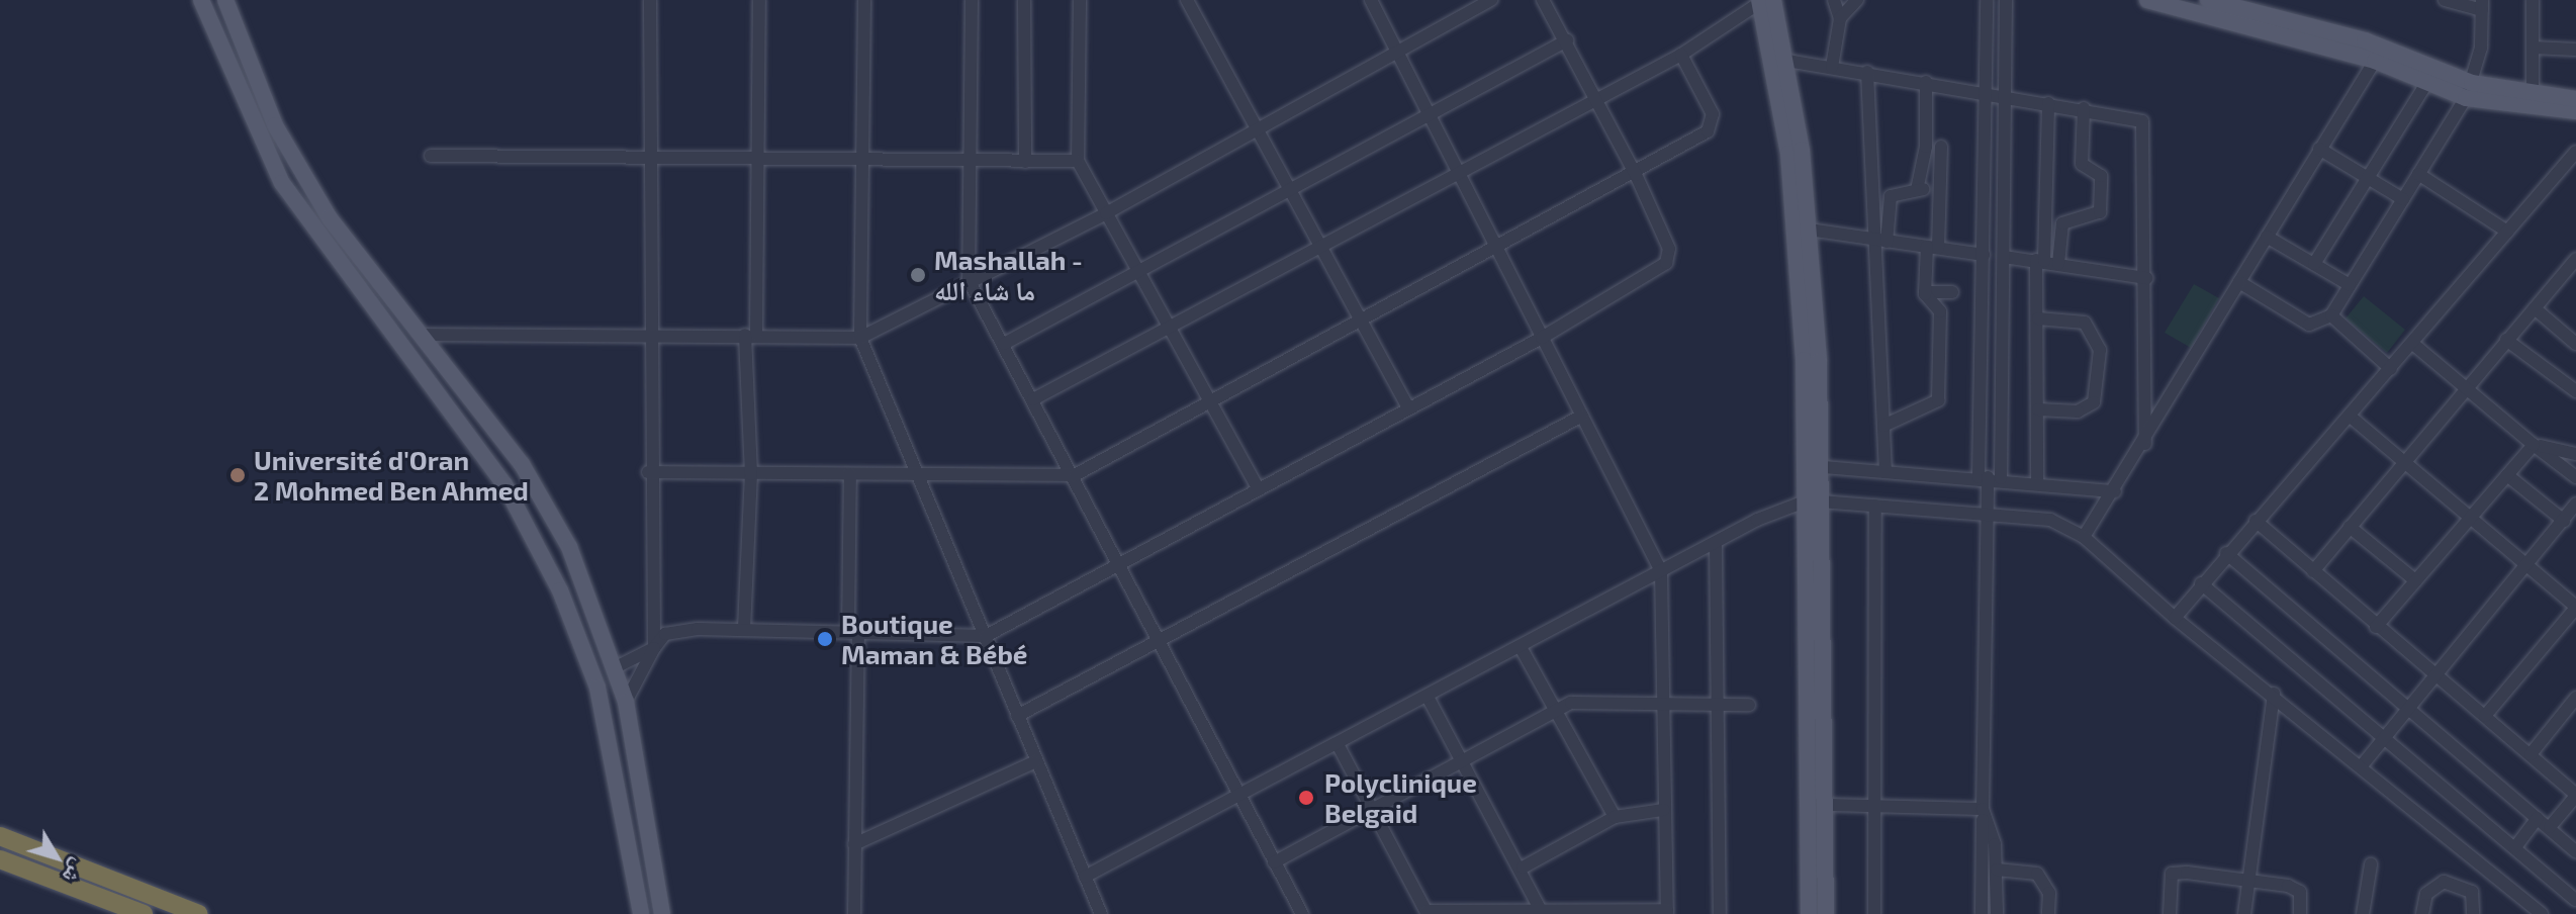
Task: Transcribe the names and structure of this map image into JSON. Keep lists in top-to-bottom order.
{
  "places": [
    "Mashallah - ما شاء الله",
    "Université d'Oran 2 Mohmed Ben Ahmed",
    "Boutique Maman & Bébé",
    "Polyclinique Belgaid"
  ],
  "north": "bottom right"
}
